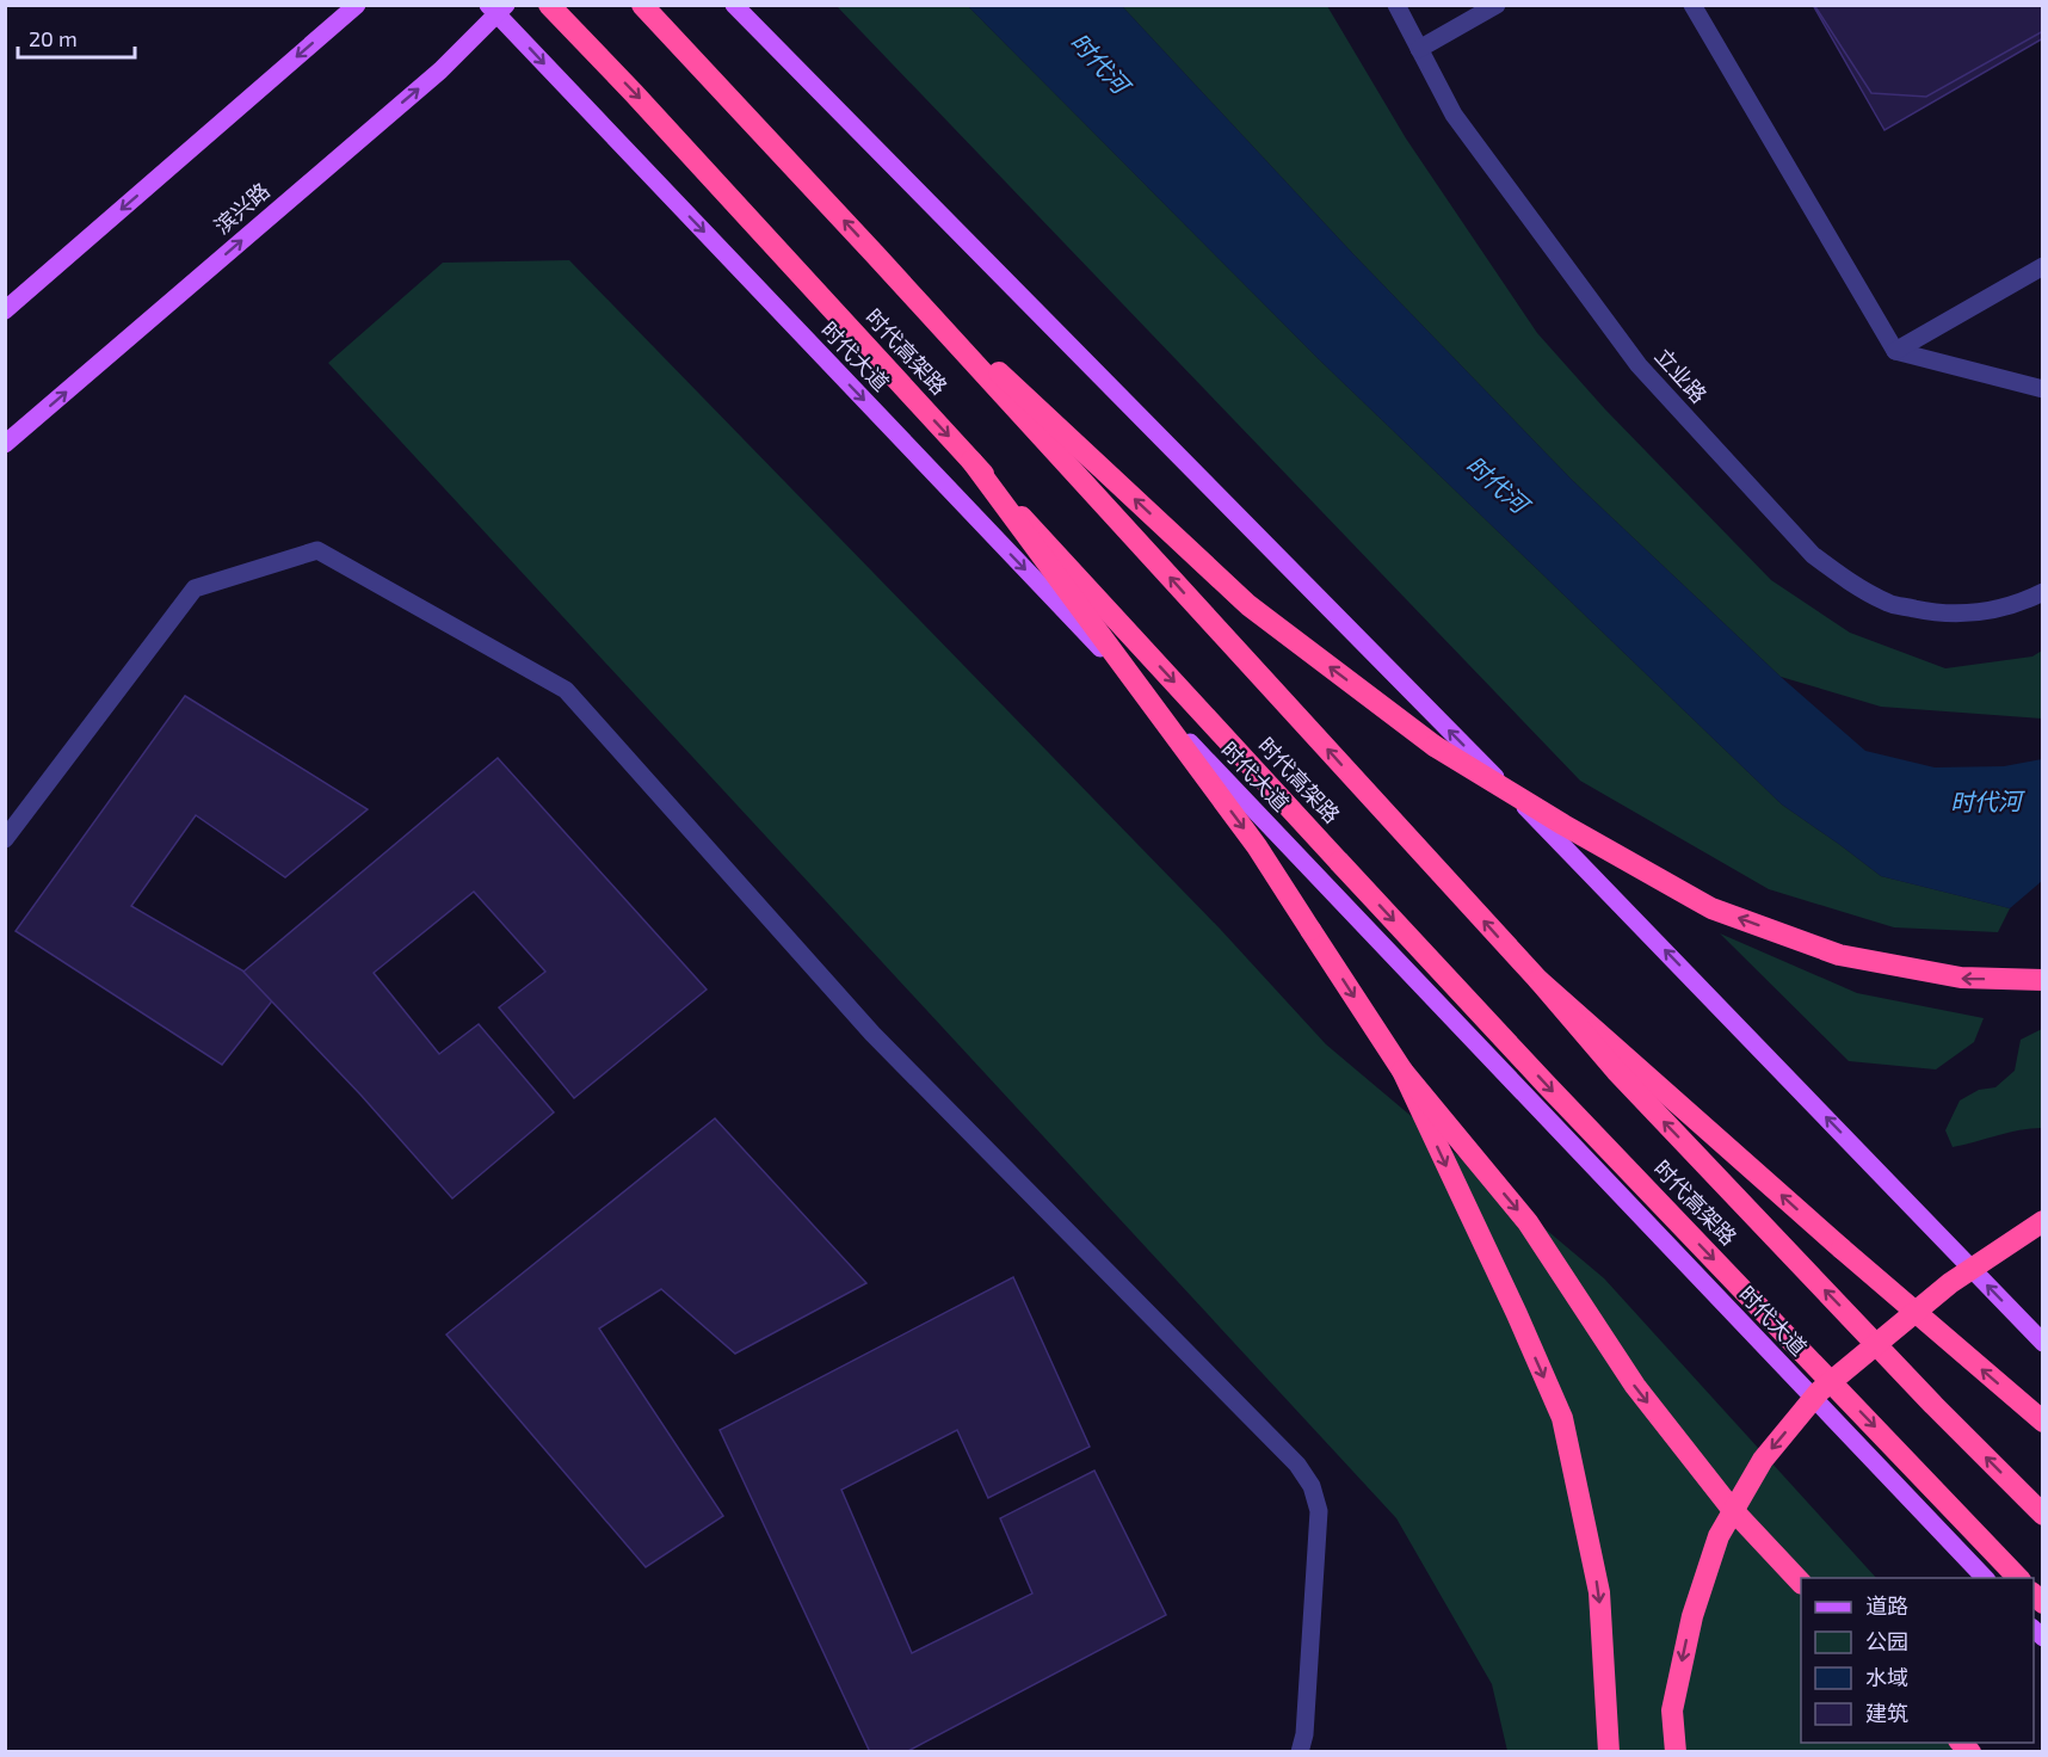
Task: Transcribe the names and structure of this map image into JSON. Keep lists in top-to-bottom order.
{
  "streets": {
    "highway": ["时代高架路"],
    "main road": ["滨兴路", "时代大道"],
    "street": ["立业路"]
  },
  "crossings": [
    ["滨兴路", "时代大道"]
  ],
  "one_way": ["时代大道"],
  "water": ["时代河"],
  "legend": [
    "道路",
    "公园",
    "水域",
    "建筑"
  ],
  "scale_bar": "20 m"
}
